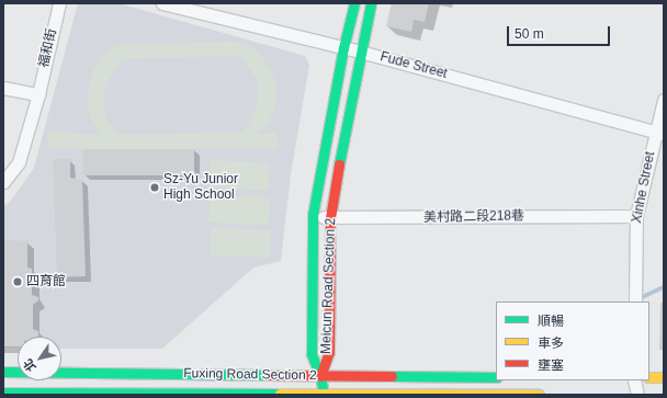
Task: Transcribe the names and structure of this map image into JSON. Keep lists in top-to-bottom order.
{
  "streets": {
    "main road": ["Meicun Road Section 2", "Fuxing Road Section 2"],
    "street": [
      "福和街",
      "Fude Street",
      "Xinhe Street",
      "美村路二段218巷"
    ]
  },
  "crossings": [
    ["Fude Street", "Xinhe Street"],
    ["Fude Street", "Meicun Road Section 2"],
    ["Xinhe Street", "美村路二段218巷"],
    ["美村路二段218巷", "Meicun Road Section 2"],
    ["Meicun Road Section 2", "Fuxing Road Section 2"]
  ],
  "places": ["Sz-Yu Junior High School", "四育館"],
  "legend": ["順暢", "車多", "壅塞"],
  "scale_bar": "50 m",
  "north": "bottom left"
}
